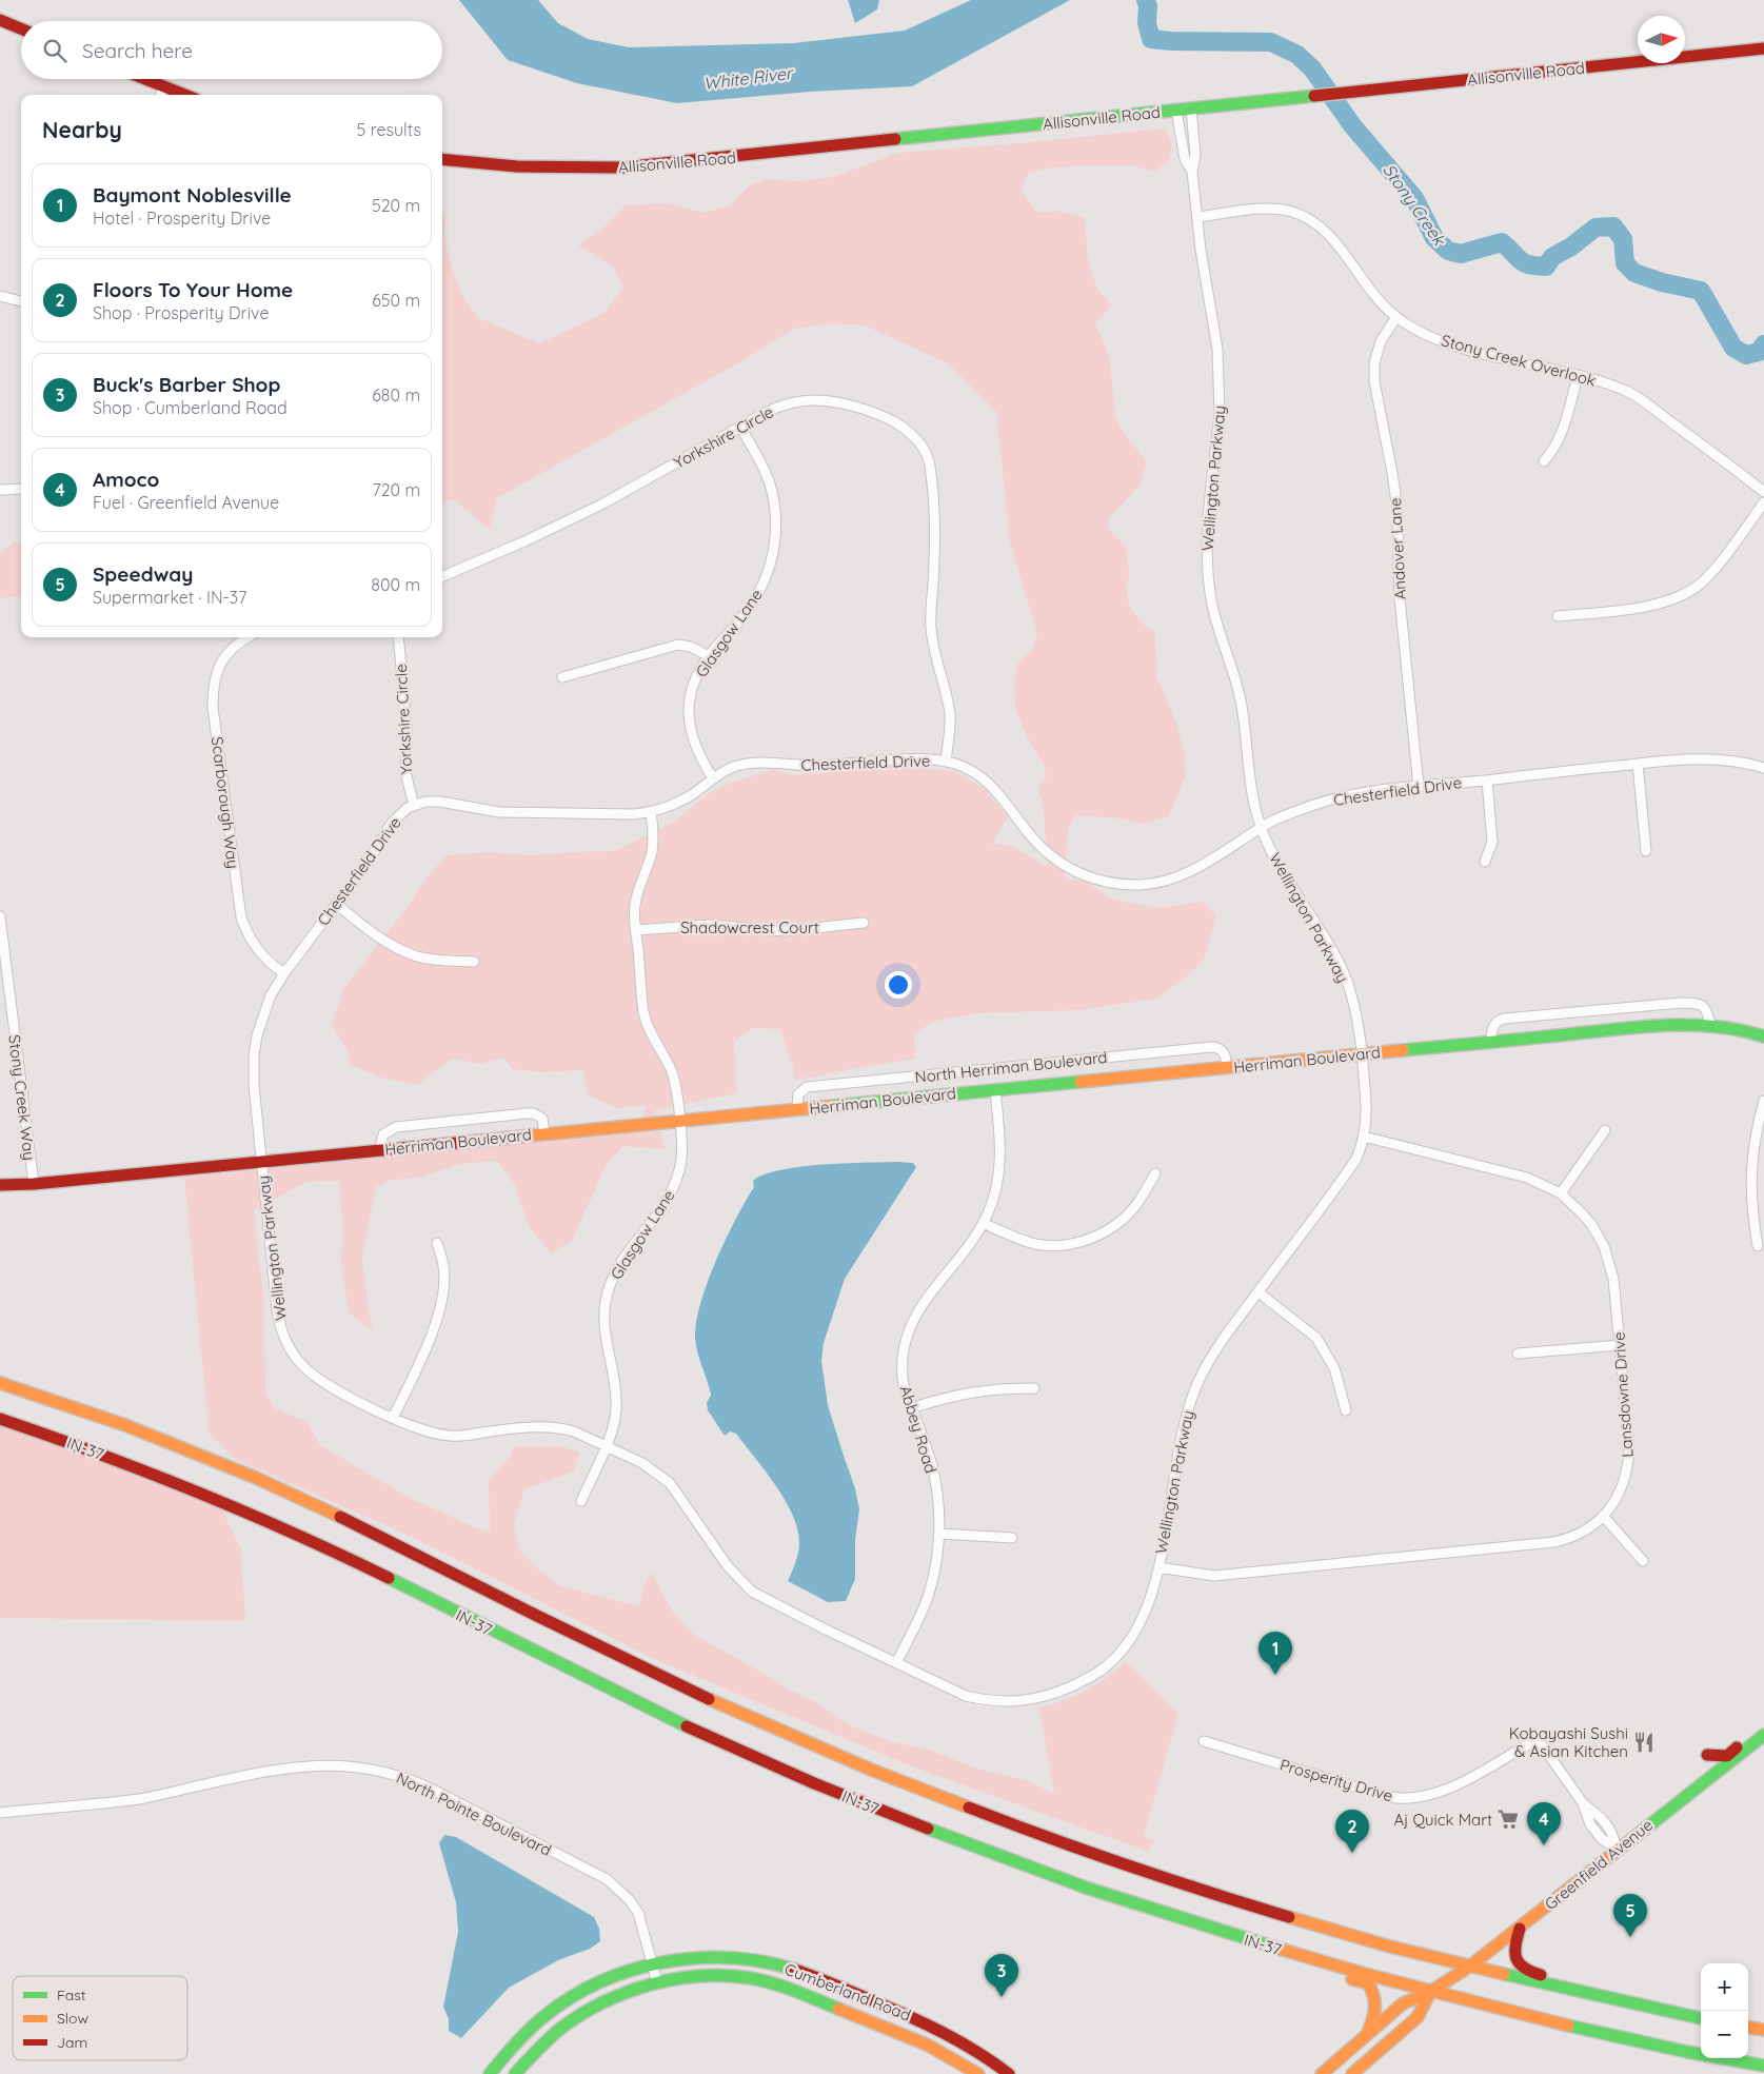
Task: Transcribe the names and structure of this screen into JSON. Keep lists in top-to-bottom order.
{
  "streets": {
    "main road": [
      "Allisonville Road",
      "Herriman Boulevard",
      "IN-37",
      "Greenfield Avenue",
      "Cumberland Road"
    ],
    "street": [
      "Stony Creek Overlook",
      "Yorkshire Circle",
      "Wellington Parkway",
      "Andover Lane",
      "Glasgow Lane",
      "Chesterfield Drive",
      "Scarborough Way",
      "Shadowcrest Court",
      "North Herriman Boulevard",
      "Stony Creek Way",
      "Lansdowne Drive",
      "Abbey Road",
      "Prosperity Drive",
      "North Pointe Boulevard"
    ]
  },
  "crossings": [
    ["Allisonville Road", "Wellington Parkway"],
    ["Stony Creek Overlook", "Wellington Parkway"],
    ["Stony Creek Overlook", "Andover Lane"],
    ["Yorkshire Circle", "Glasgow Lane"],
    ["Yorkshire Circle", "Chesterfield Drive"],
    ["Wellington Parkway", "Glasgow Lane"],
    ["Wellington Parkway", "Chesterfield Drive"],
    ["Wellington Parkway", "Herriman Boulevard"],
    ["Wellington Parkway", "Lansdowne Drive"],
    ["Wellington Parkway", "Abbey Road"],
    ["Andover Lane", "Chesterfield Drive"],
    ["Glasgow Lane", "Chesterfield Drive"],
    ["Glasgow Lane", "Shadowcrest Court"],
    ["Glasgow Lane", "Herriman Boulevard"],
    ["Chesterfield Drive", "Scarborough Way"],
    ["Chesterfield Drive", "Herriman Boulevard"],
    ["Herriman Boulevard", "North Herriman Boulevard"],
    ["Herriman Boulevard", "Stony Creek Way"],
    ["Herriman Boulevard", "Abbey Road"],
    ["IN-37", "Greenfield Avenue"],
    ["Prosperity Drive", "Greenfield Avenue"],
    ["North Pointe Boulevard", "Cumberland Road"]
  ],
  "water": ["White River", "Stony Creek"],
  "places": {
    "restaurant": ["Kobayashi Sushi & Asian Kitchen"],
    "supermarket": ["Aj Quick Mart"]
  },
  "legend": ["Fast", "Slow", "Jam"],
  "north": "right",
  "page": {
    "search": "Search here",
    "heading": ["Nearby", "5 results"],
    "list": [
      {
        "mark": "1",
        "name": "Baymont Noblesville",
        "note": "Hotel · Prosperity Drive",
        "value": "520 m"
      },
      {
        "mark": "2",
        "name": "Floors To Your Home",
        "note": "Shop · Prosperity Drive",
        "value": "650 m"
      },
      {
        "mark": "3",
        "name": "Buck's Barber Shop",
        "note": "Shop · Cumberland Road",
        "value": "680 m"
      },
      {
        "mark": "4",
        "name": "Amoco",
        "note": "Fuel · Greenfield Avenue",
        "value": "720 m"
      },
      {
        "mark": "5",
        "name": "Speedway",
        "note": "Supermarket · IN-37",
        "value": "800 m"
      }
    ],
    "pins": [
      "1",
      "4",
      "2",
      "5",
      "3"
    ],
    "map_buttons": ["+", "−"]
  }
}
